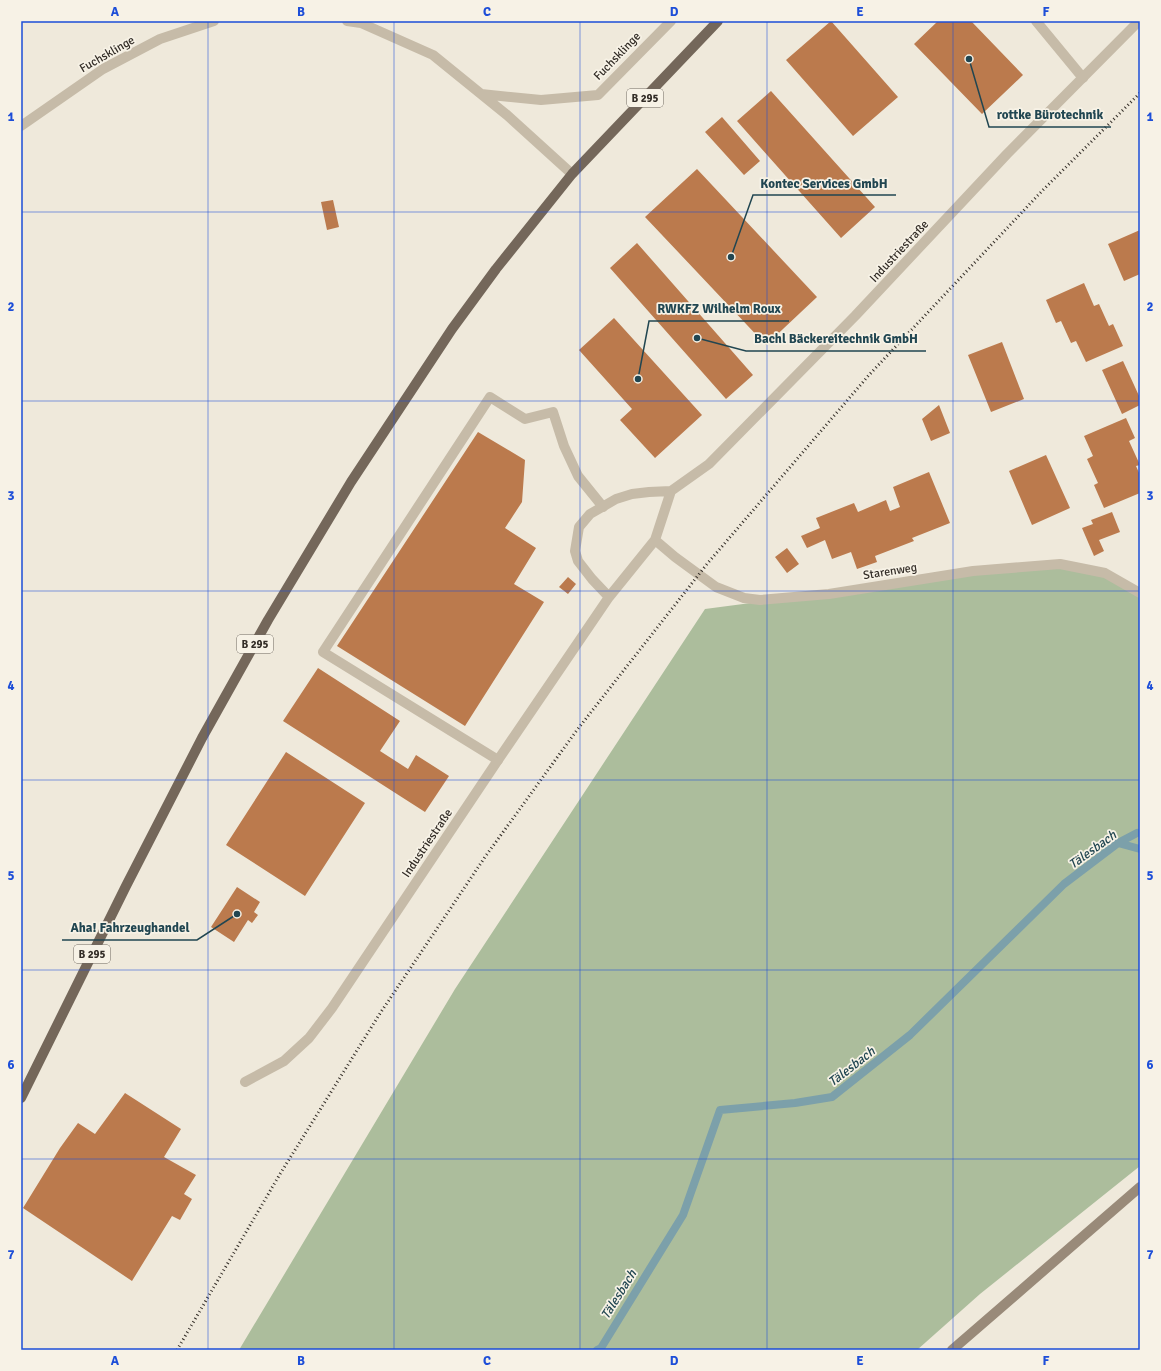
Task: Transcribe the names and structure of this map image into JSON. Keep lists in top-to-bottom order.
{
  "streets": {
    "main road": ["B 295"],
    "street": ["Fuchsklinge", "Industriestraße", "Starenweg"]
  },
  "crossings": [
    ["Industriestraße", "Starenweg"]
  ],
  "water": ["Tälesbach"],
  "places": [
    "rottke Bürotechnik",
    "Kontec Services GmbH",
    "Bachl Bäckereitechnik GmbH",
    "RWKFZ Wilhelm Roux",
    "Aha! Fahrzeughandel"
  ],
  "grid": {
    "columns": [
      "A",
      "B",
      "C",
      "D",
      "E",
      "F"
    ],
    "rows": [
      "1",
      "2",
      "3",
      "4",
      "5",
      "6",
      "7"
    ]
  }
}
